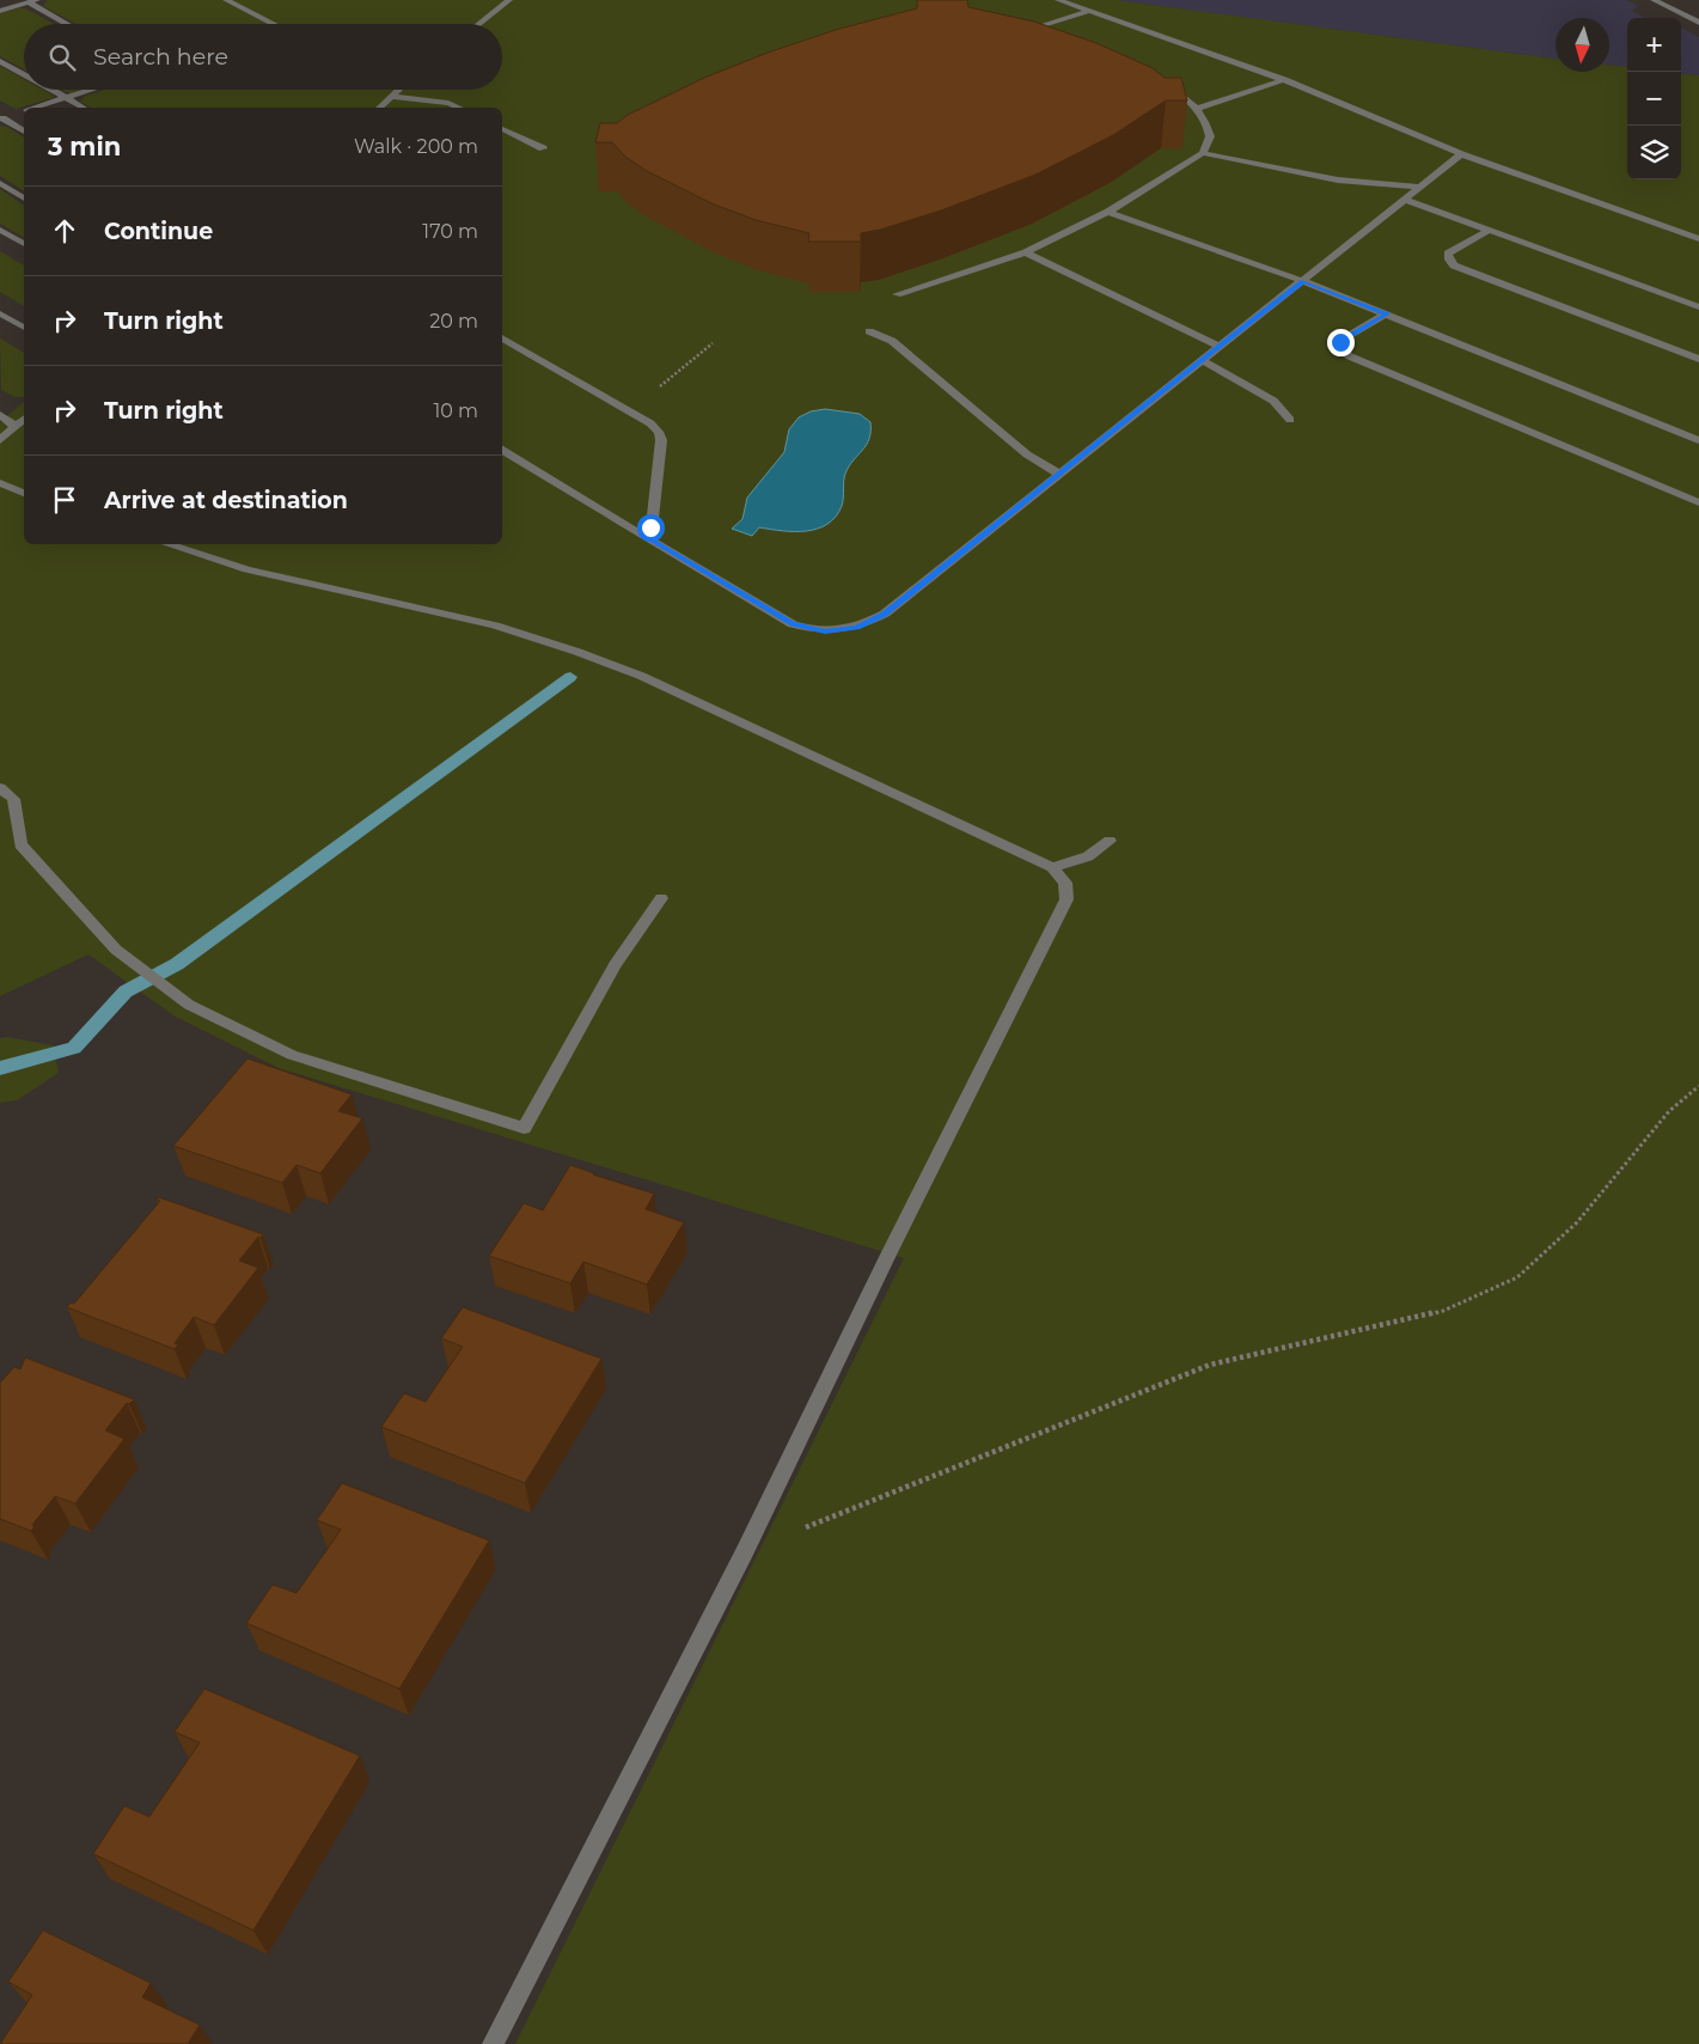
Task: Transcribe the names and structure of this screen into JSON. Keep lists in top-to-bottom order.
{
  "north": "bottom",
  "page": {
    "map_buttons": ["+", "−"],
    "search": "Search here",
    "heading": ["3 min", "Walk · 200 m"],
    "list": [
      ["Continue", "170 m"],
      ["Turn right", "20 m"],
      ["Turn right", "10 m"],
      "Arrive at destination"
    ]
  }
}
